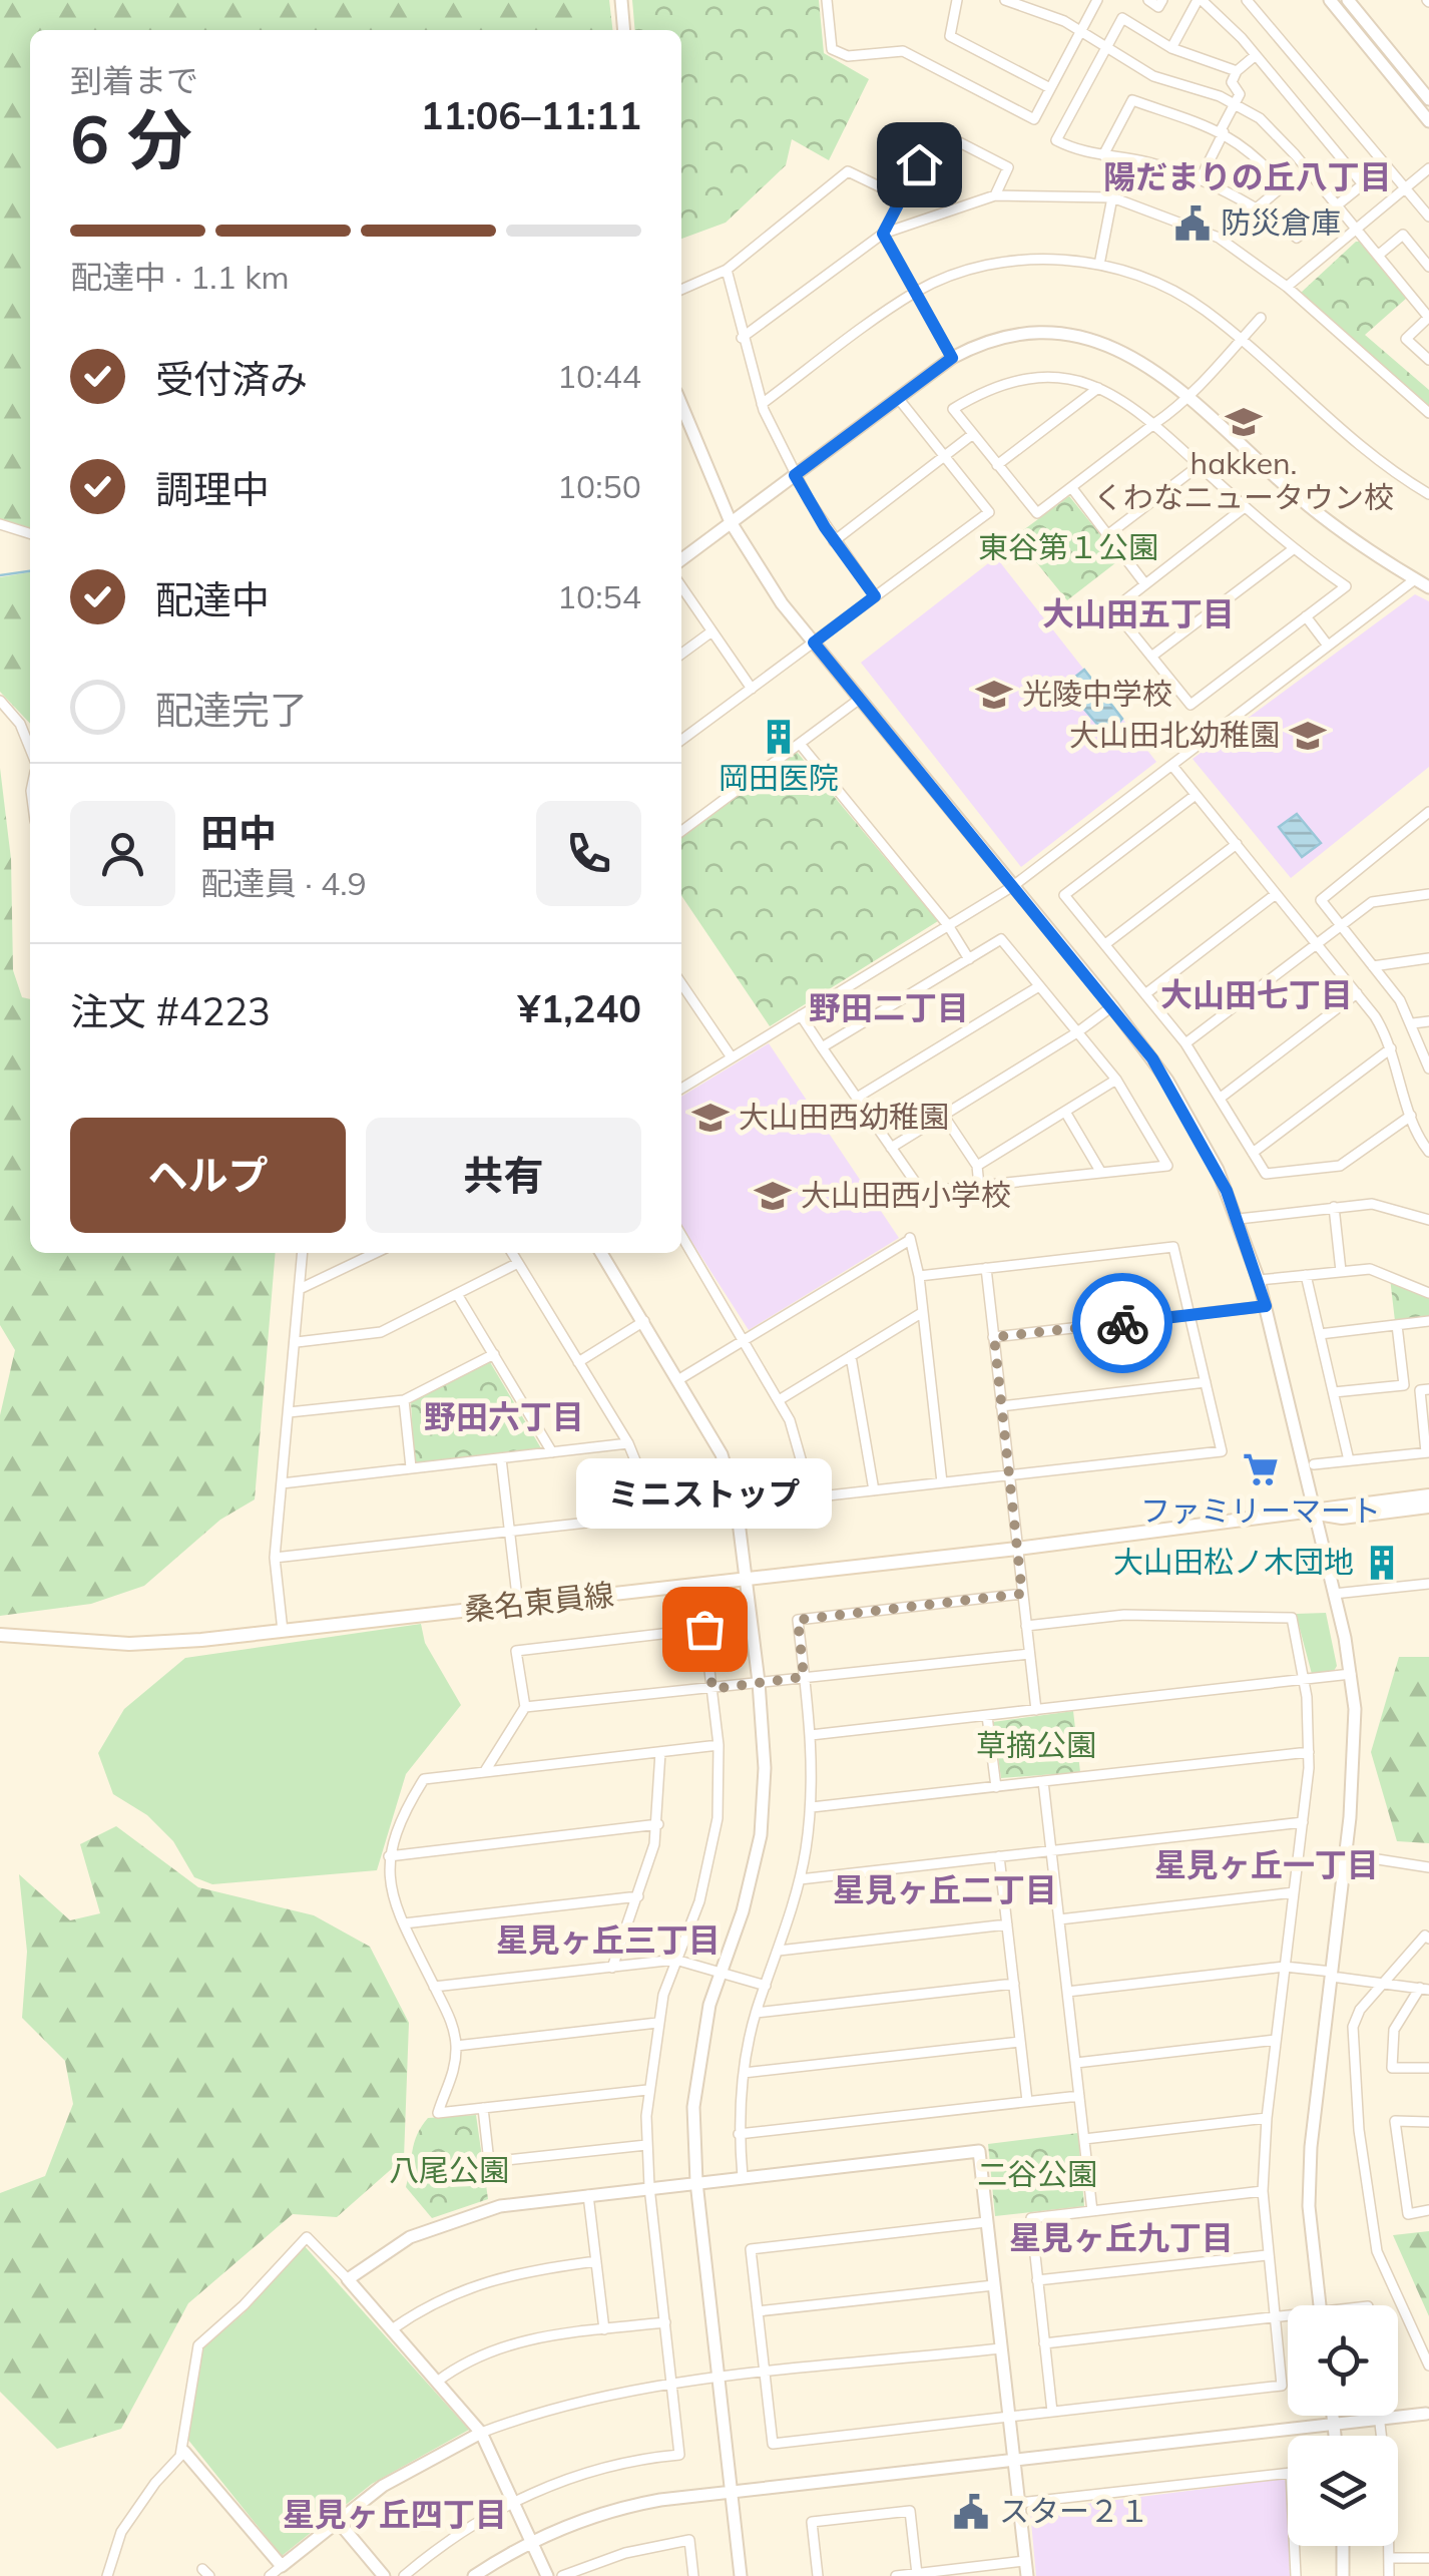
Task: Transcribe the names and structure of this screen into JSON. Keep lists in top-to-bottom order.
{
  "streets": {
    "main road": ["桑名東員線"]
  },
  "districts": [
    "陽だまりの丘八丁目",
    "大山田五丁目",
    "大山田七丁目",
    "野田二丁目",
    "野田六丁目",
    "星見ヶ丘一丁目",
    "星見ヶ丘二丁目",
    "星見ヶ丘三丁目",
    "星見ヶ丘九丁目",
    "星見ヶ丘四丁目"
  ],
  "parks": [
    "東谷第１公園",
    "草摘公園",
    "八尾公園",
    "二谷公園"
  ],
  "places": {
    "public building": ["防災倉庫", "スター２１"],
    "school or university": [
      "hakken. くわなニュータウン校",
      "光陵中学校",
      "大山田北幼稚園",
      "大山田西幼稚園",
      "大山田西小学校"
    ],
    "building": ["岡田医院", "大山田松ノ木団地"],
    "supermarket": ["ファミリーマート"],
    "other": ["ミニストップ"]
  },
  "page": {
    "heading": ["6 分", "到着まで", "11:06–11:11"],
    "panel": [
      "田中",
      "配達員 · 4.9",
      "注文 #4223",
      "¥1,240"
    ],
    "bar": "配達中 · 1.1 km",
    "list": [
      ["受付済み", "10:44"],
      ["調理中", "10:50"],
      ["配達中", "10:54"],
      "配達完了"
    ],
    "buttons": ["ヘルプ", "共有"],
    "bubble": "ミニストップ"
  }
}
